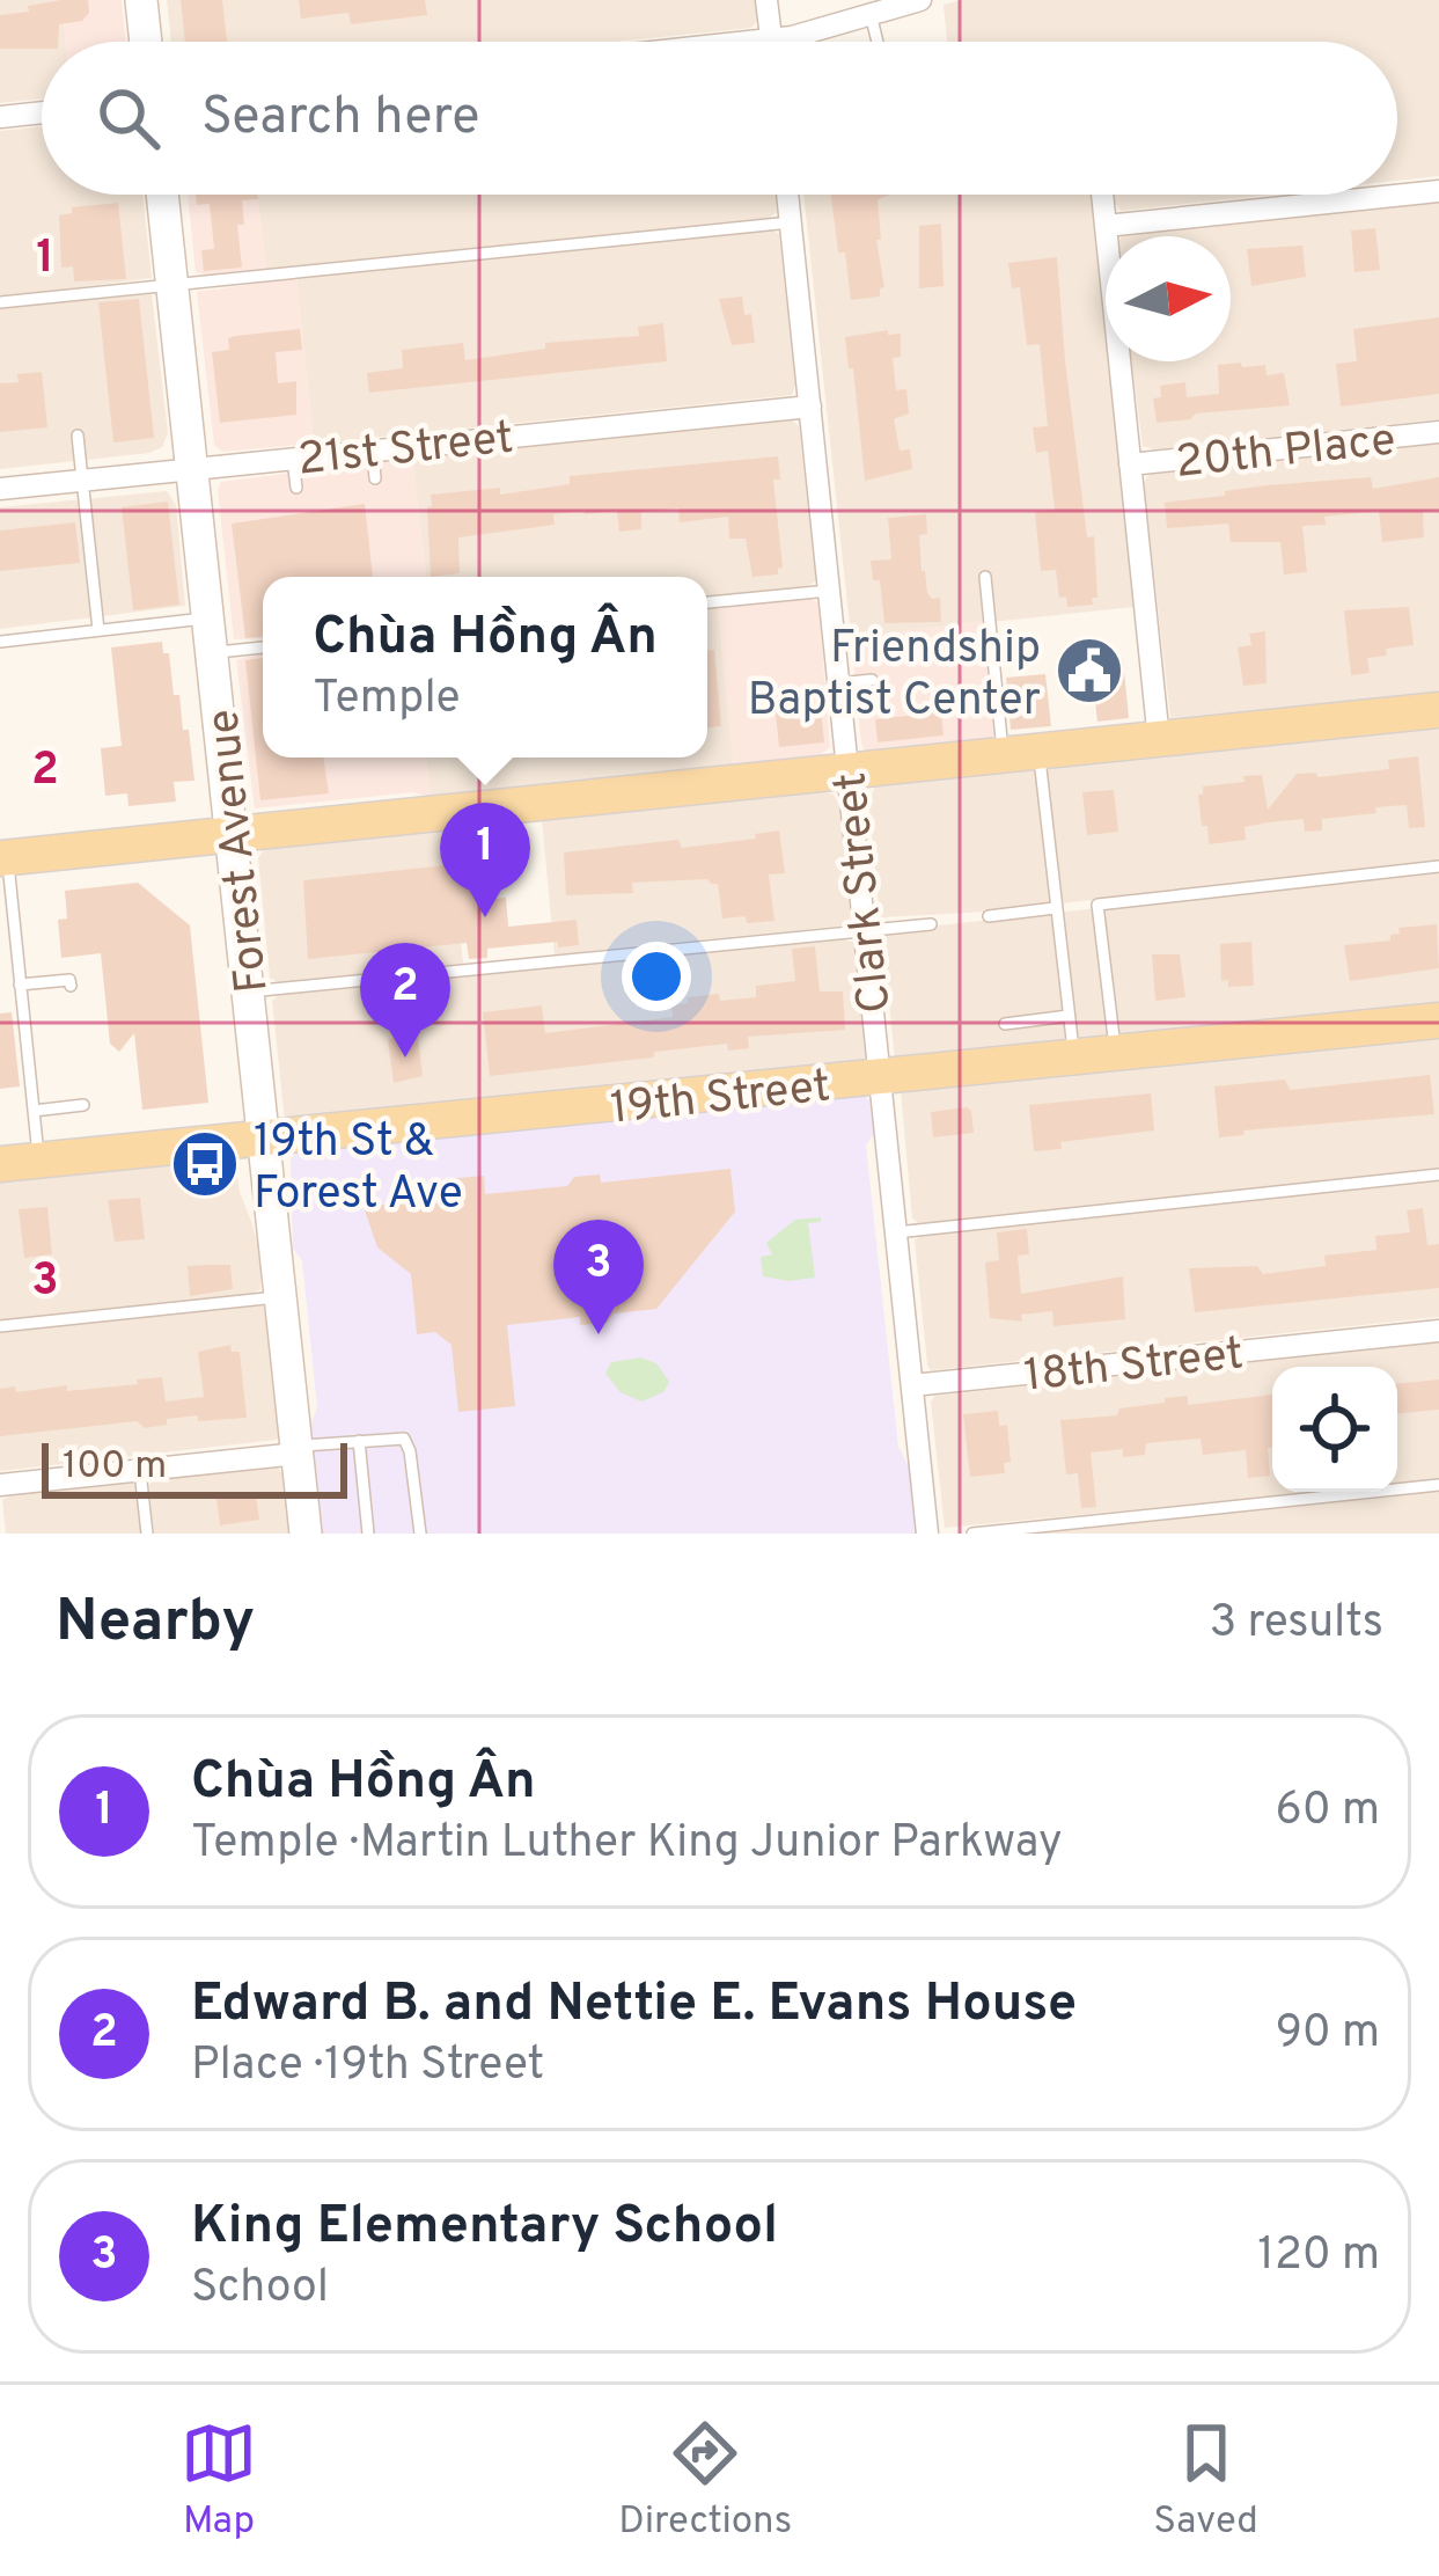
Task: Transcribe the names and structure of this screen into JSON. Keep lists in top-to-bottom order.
{
  "streets": {
    "main road": ["Forest Avenue", "19th Street"],
    "street": [
      "21st Street",
      "20th Place",
      "Clark Street",
      "18th Street"
    ]
  },
  "crossings": [
    ["21st Street", "Forest Avenue"],
    ["21st Street", "Clark Street"],
    ["Forest Avenue", "19th Street"],
    ["Clark Street", "19th Street"],
    ["Clark Street", "18th Street"]
  ],
  "places": {
    "public building": ["Friendship Baptist Center"],
    "bus stop": ["19th St & Forest Ave"]
  },
  "scale_bar": "100 m",
  "north": "right",
  "page": {
    "search": "Search here",
    "popup": ["Chùa Hồng Ân", "Temple"],
    "pins": ["1", "2", "3"],
    "scale": "100 m",
    "heading": ["Nearby", "3 results"],
    "list": [
      {
        "mark": "1",
        "name": "Chùa Hồng Ân",
        "note": "Temple · Martin Luther King Junior Parkway",
        "value": "60 m"
      },
      {
        "mark": "2",
        "name": "Edward B. and Nettie E. Evans House",
        "note": "Place · 19th Street",
        "value": "90 m"
      },
      {
        "mark": "3",
        "name": "King Elementary School",
        "note": "School",
        "value": "120 m"
      }
    ],
    "nav": ["Map", "Directions", "Saved"]
  },
  "grid": {
    "rows": ["1", "2", "3"]
  }
}
